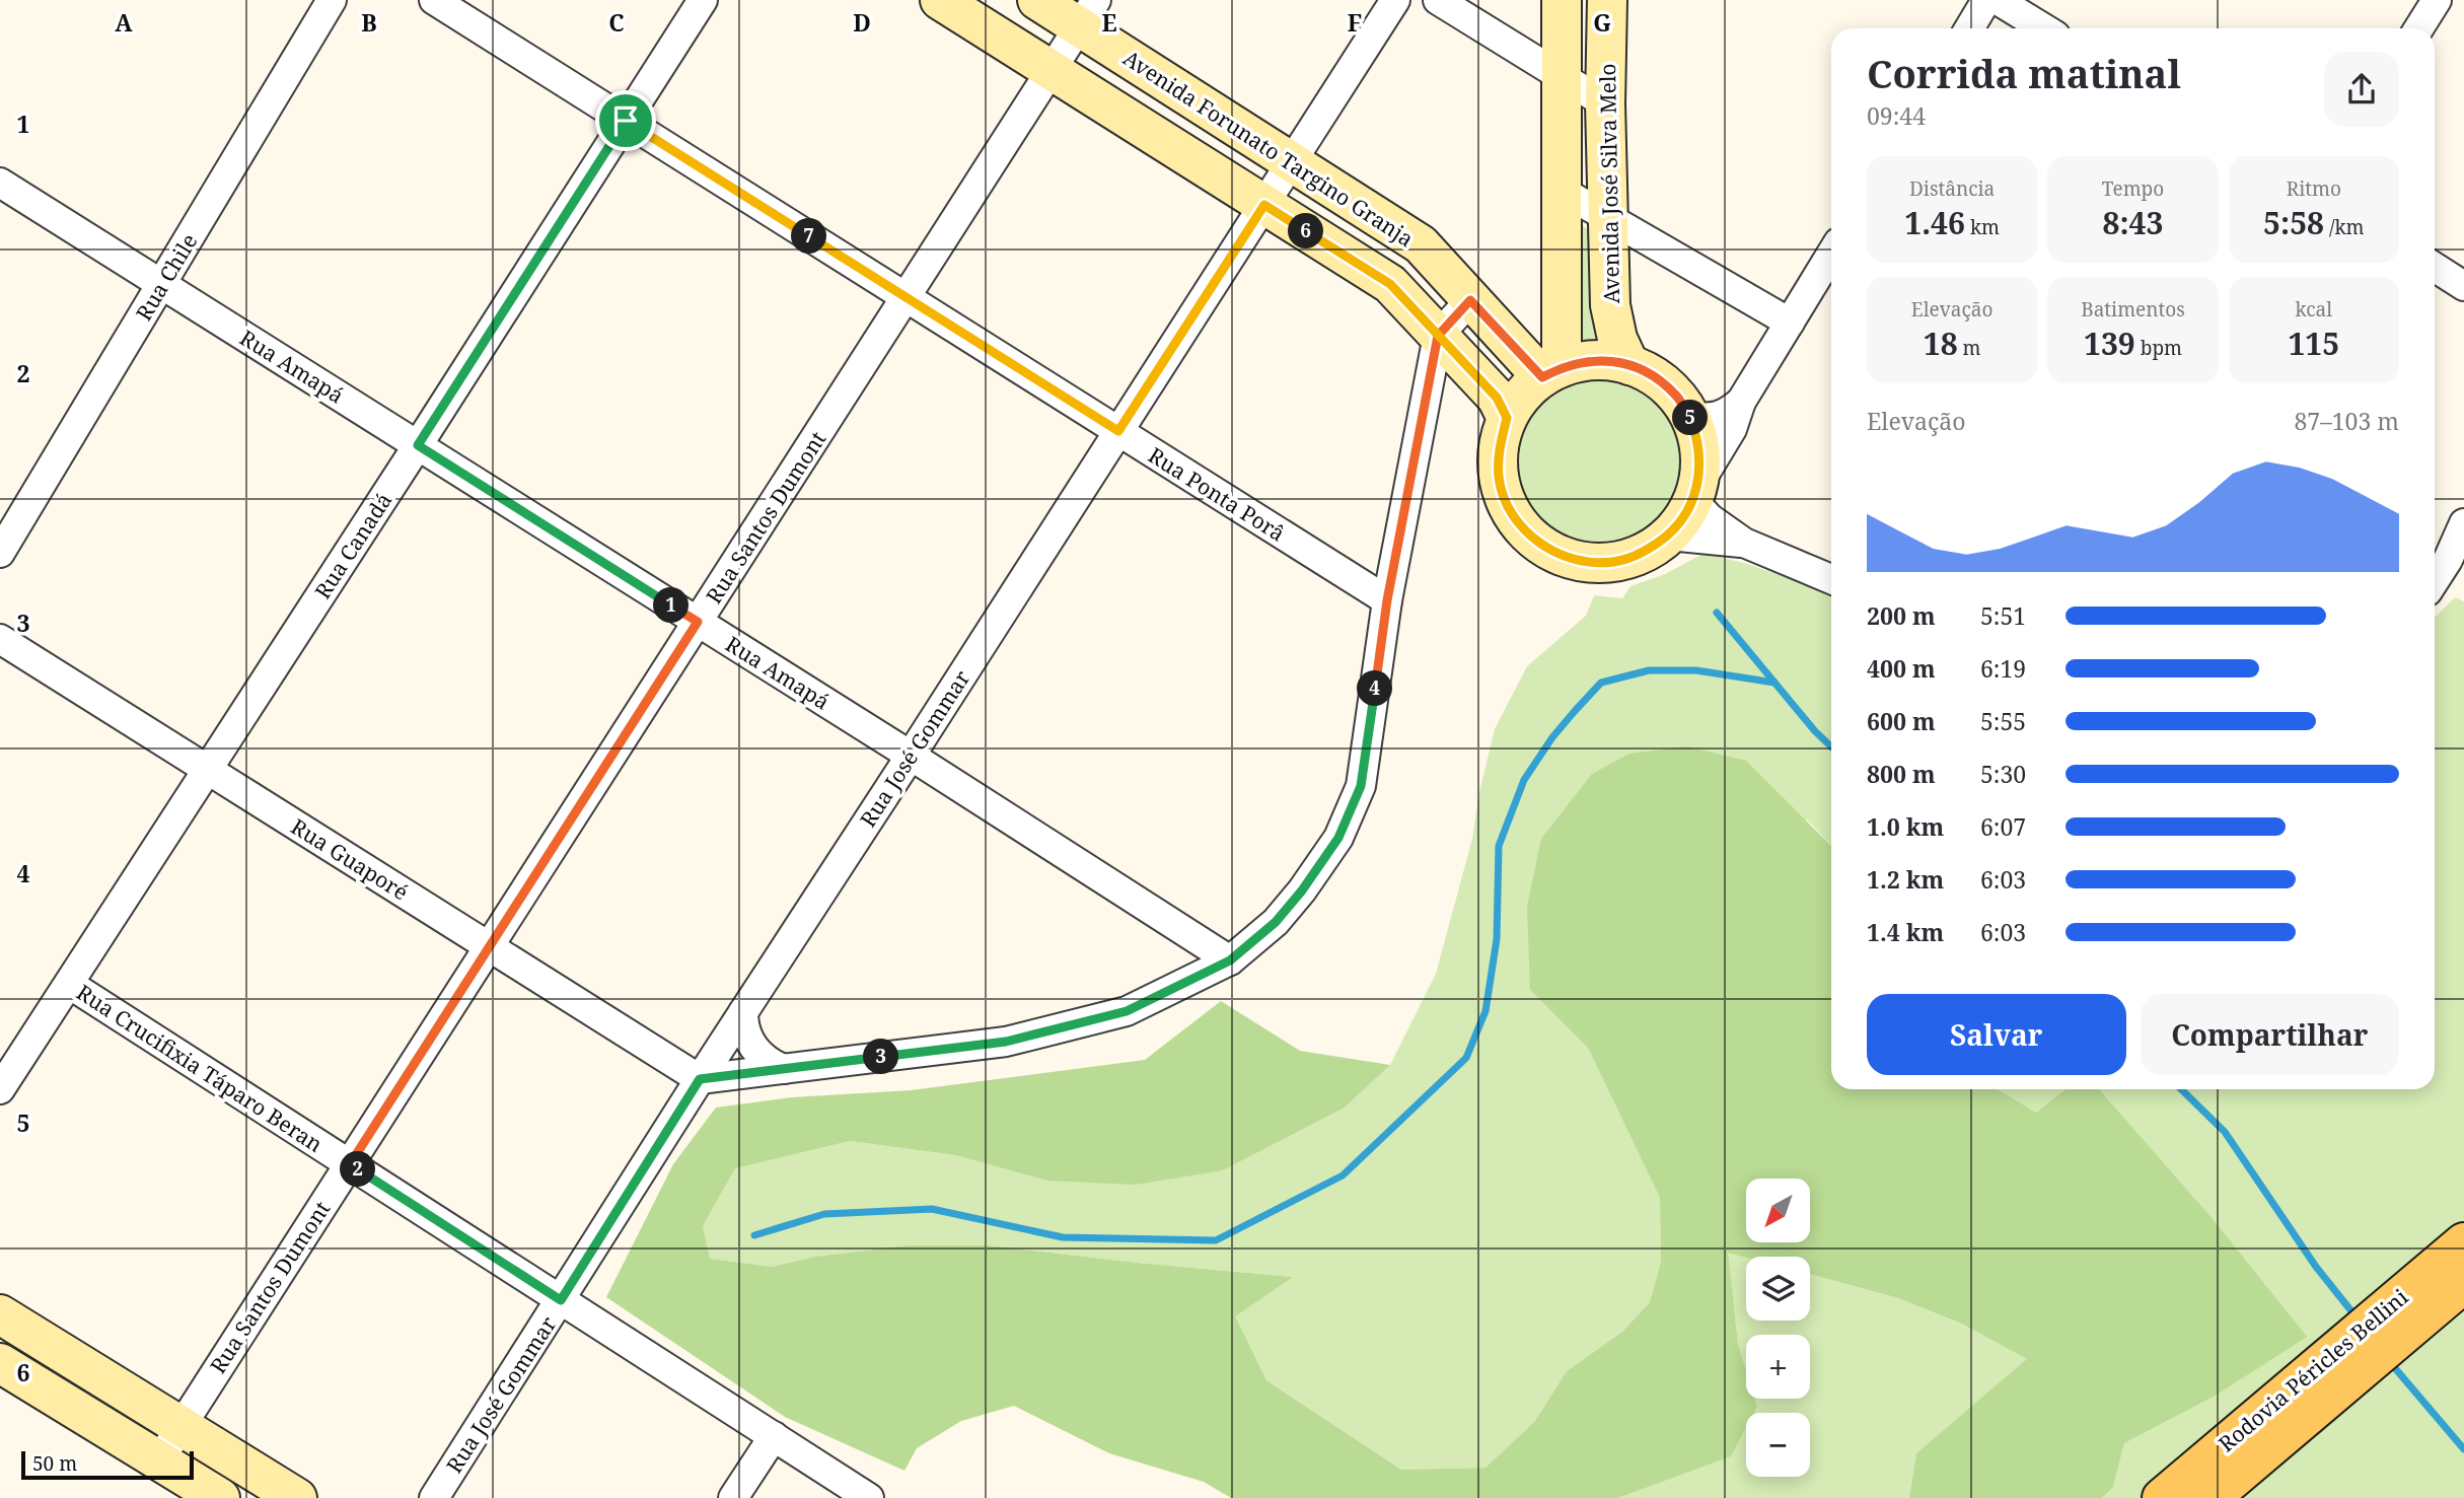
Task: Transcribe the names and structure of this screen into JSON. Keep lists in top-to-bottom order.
{
  "streets": {
    "main road": ["Rodovia Péricles Bellini"],
    "street": [
      "Avenida Forunato Targino Granja",
      "Avenida José Silva Melo",
      "Rua Chile",
      "Rua Amapá",
      "Rua Ponta Porâ",
      "Rua Santos Dumont",
      "Rua Canadá",
      "Rua José Gommar",
      "Rua Guaporé",
      "Rua Crucifixia Táparo Beran"
    ]
  },
  "crossings": [
    ["Avenida Forunato Targino Granja", "Avenida José Silva Melo"],
    ["Avenida Forunato Targino Granja", "Rua Santos Dumont"],
    ["Avenida Forunato Targino Granja", "Rua José Gommar"],
    ["Rua Chile", "Rua Amapá"],
    ["Rua Amapá", "Rua Santos Dumont"],
    ["Rua Amapá", "Rua Canadá"],
    ["Rua Amapá", "Rua José Gommar"],
    ["Rua Ponta Porâ", "Rua Santos Dumont"],
    ["Rua Ponta Porâ", "Rua Canadá"],
    ["Rua Ponta Porâ", "Rua José Gommar"],
    ["Rua Santos Dumont", "Rua Guaporé"],
    ["Rua Santos Dumont", "Rua Crucifixia Táparo Beran"],
    ["Rua Canadá", "Rua Guaporé"],
    ["Rua Canadá", "Rua Crucifixia Táparo Beran"],
    ["Rua José Gommar", "Rua Guaporé"],
    ["Rua José Gommar", "Rua Crucifixia Táparo Beran"]
  ],
  "scale_bar": "50 m",
  "north": "bottom left",
  "page": {
    "heading": ["Corrida matinal", "09:44"],
    "stats": [
      ["Distância", "1.46 km"],
      ["Tempo", "8:43"],
      ["Ritmo", "5:58 /km"],
      ["Elevação", "18 m"],
      ["Batimentos", "139 bpm"],
      ["kcal", "115"]
    ],
    "pins": [
      "6",
      "7",
      "5",
      "1",
      "4",
      "3",
      "2"
    ],
    "chart": ["Elevação", "87–103 m"],
    "list": [
      {
        "name": "200 m",
        "note": "5:51"
      },
      {
        "name": "400 m",
        "note": "6:19"
      },
      {
        "name": "600 m",
        "note": "5:55"
      },
      {
        "name": "800 m",
        "note": "5:30"
      },
      {
        "name": "1.0 km",
        "note": "6:07"
      },
      {
        "name": "1.2 km",
        "note": "6:03"
      },
      {
        "name": "1.4 km",
        "note": "6:03"
      }
    ],
    "buttons": ["Salvar", "Compartilhar"],
    "map_buttons": ["+", "−"],
    "scale": "50 m"
  },
  "grid": {
    "columns": [
      "A",
      "B",
      "C",
      "D",
      "E",
      "F",
      "G"
    ],
    "rows": [
      "1",
      "2",
      "3",
      "4",
      "5",
      "6"
    ]
  }
}
